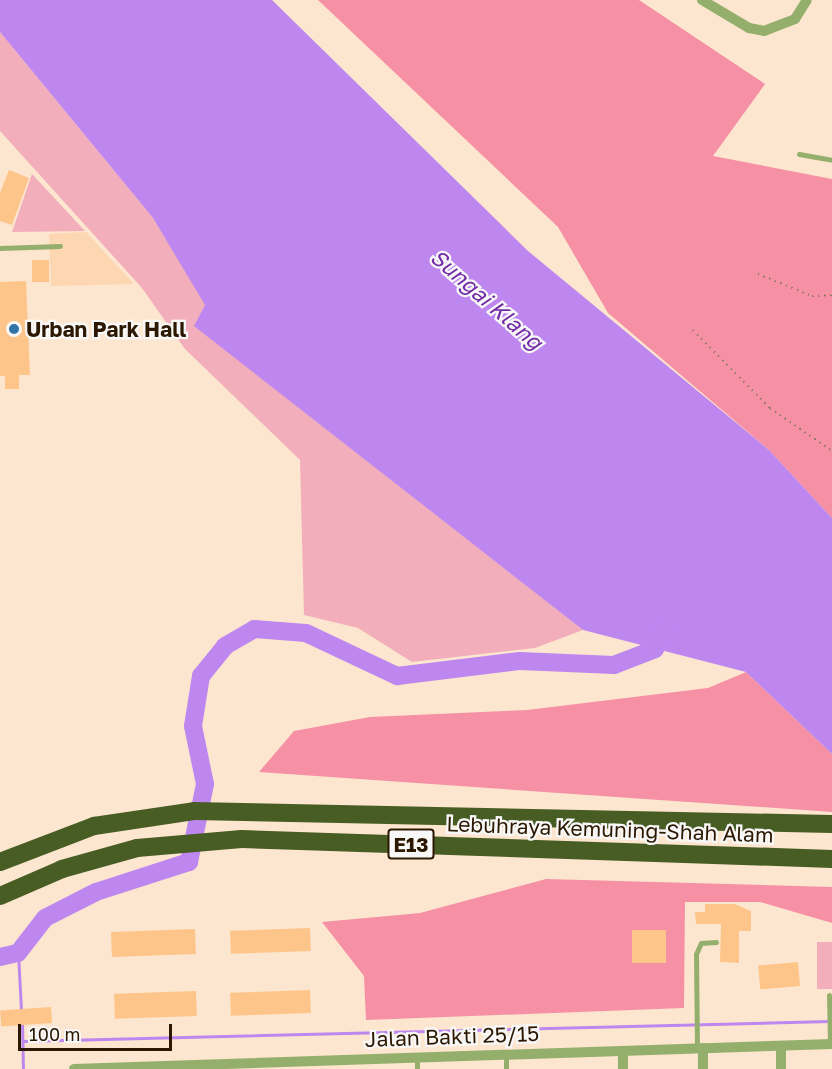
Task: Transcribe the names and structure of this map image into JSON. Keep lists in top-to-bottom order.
{
  "streets": {
    "highway": ["Lebuhraya Kemuning-Shah Alam", "E13"],
    "street": ["Jalan Bakti 25/15"]
  },
  "water": ["Sungai Klang"],
  "places": ["Urban Park Hall"],
  "scale_bar": "100 m"
}
